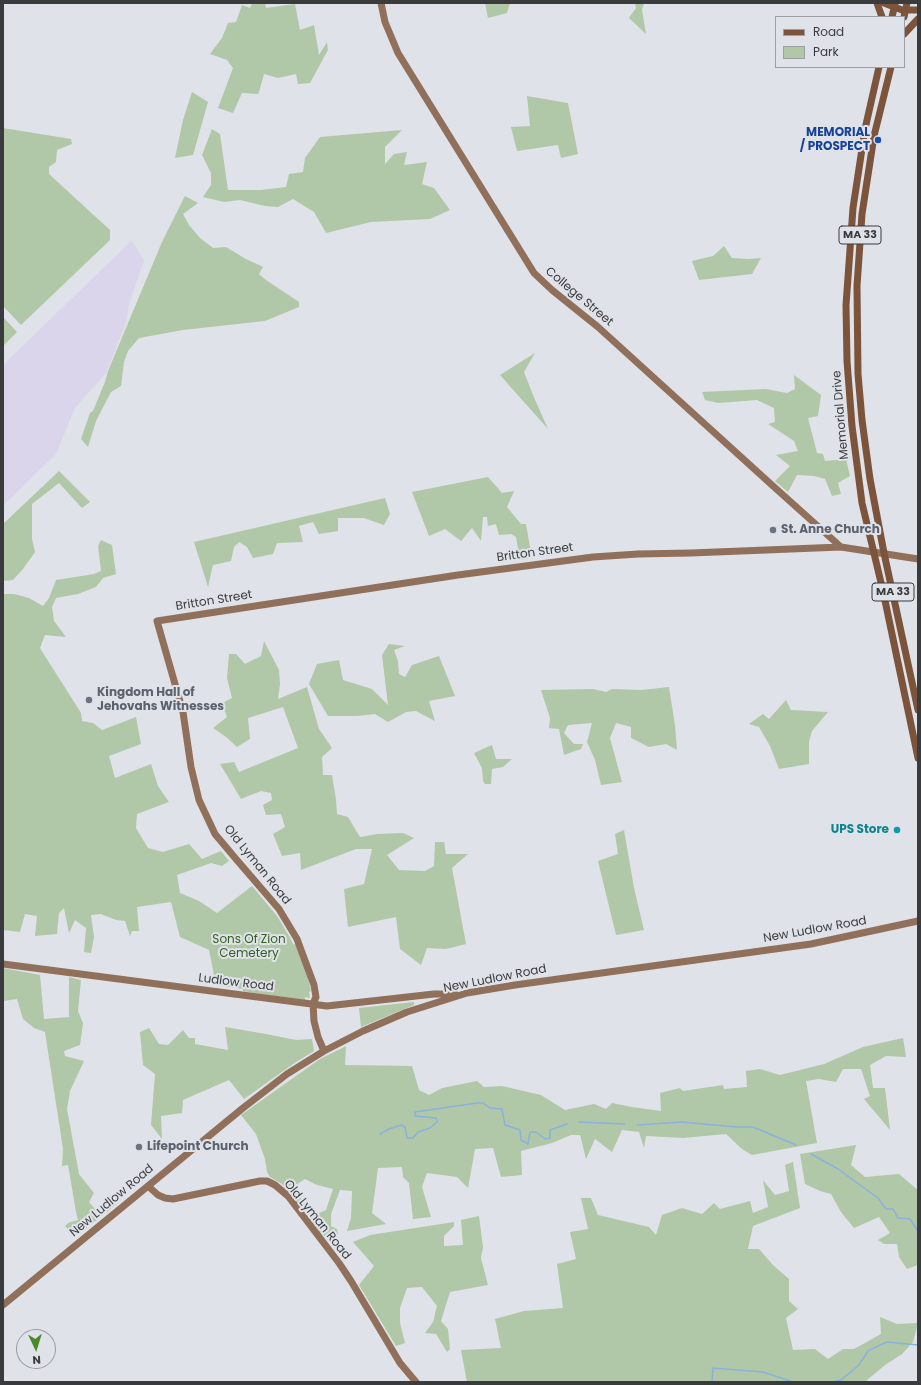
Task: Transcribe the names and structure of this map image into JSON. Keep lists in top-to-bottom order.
{
  "streets": {
    "main road": ["MA 33", "Memorial Drive"],
    "street": [
      "College Street",
      "Britton Street",
      "Old Lyman Road",
      "New Ludlow Road",
      "Ludlow Road"
    ]
  },
  "crossings": [
    ["College Street", "Britton Street"],
    ["Memorial Drive", "Britton Street"],
    ["Britton Street", "Old Lyman Road"],
    ["Old Lyman Road", "New Ludlow Road"],
    ["Old Lyman Road", "Ludlow Road"],
    ["New Ludlow Road", "Ludlow Road"]
  ],
  "parks": ["Sons Of Zion Cemetery"],
  "places": [
    "MEMORIAL / PROSPECT",
    "St. Anne Church",
    "Kingdom Hall of Jehovahs Witnesses",
    "UPS Store",
    "Lifepoint Church"
  ],
  "legend": ["Road", "Park"],
  "north": "bottom"
}
